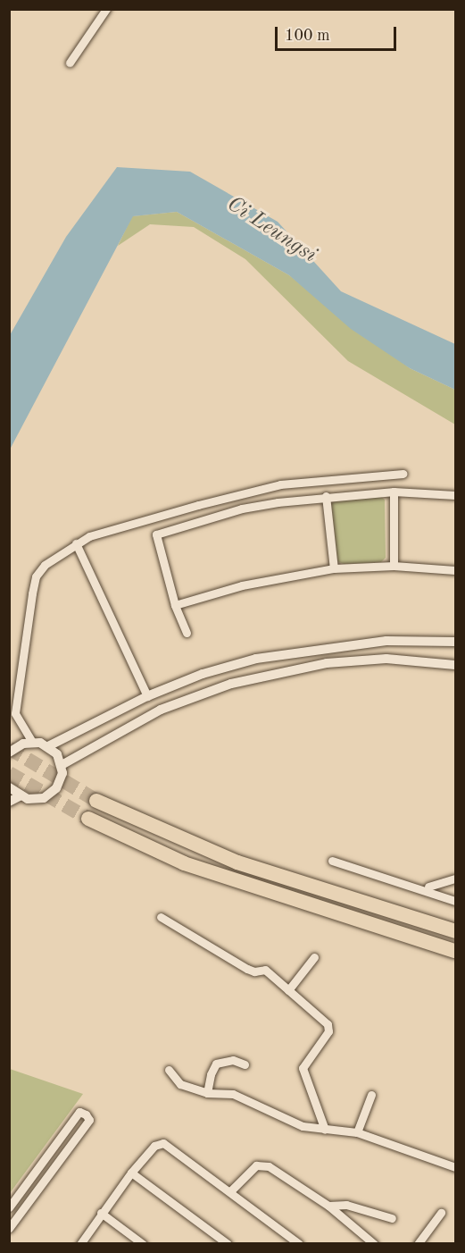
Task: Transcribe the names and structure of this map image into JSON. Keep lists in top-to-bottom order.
{
  "water": ["Ci Leungsi"],
  "scale_bar": "100 m"
}
